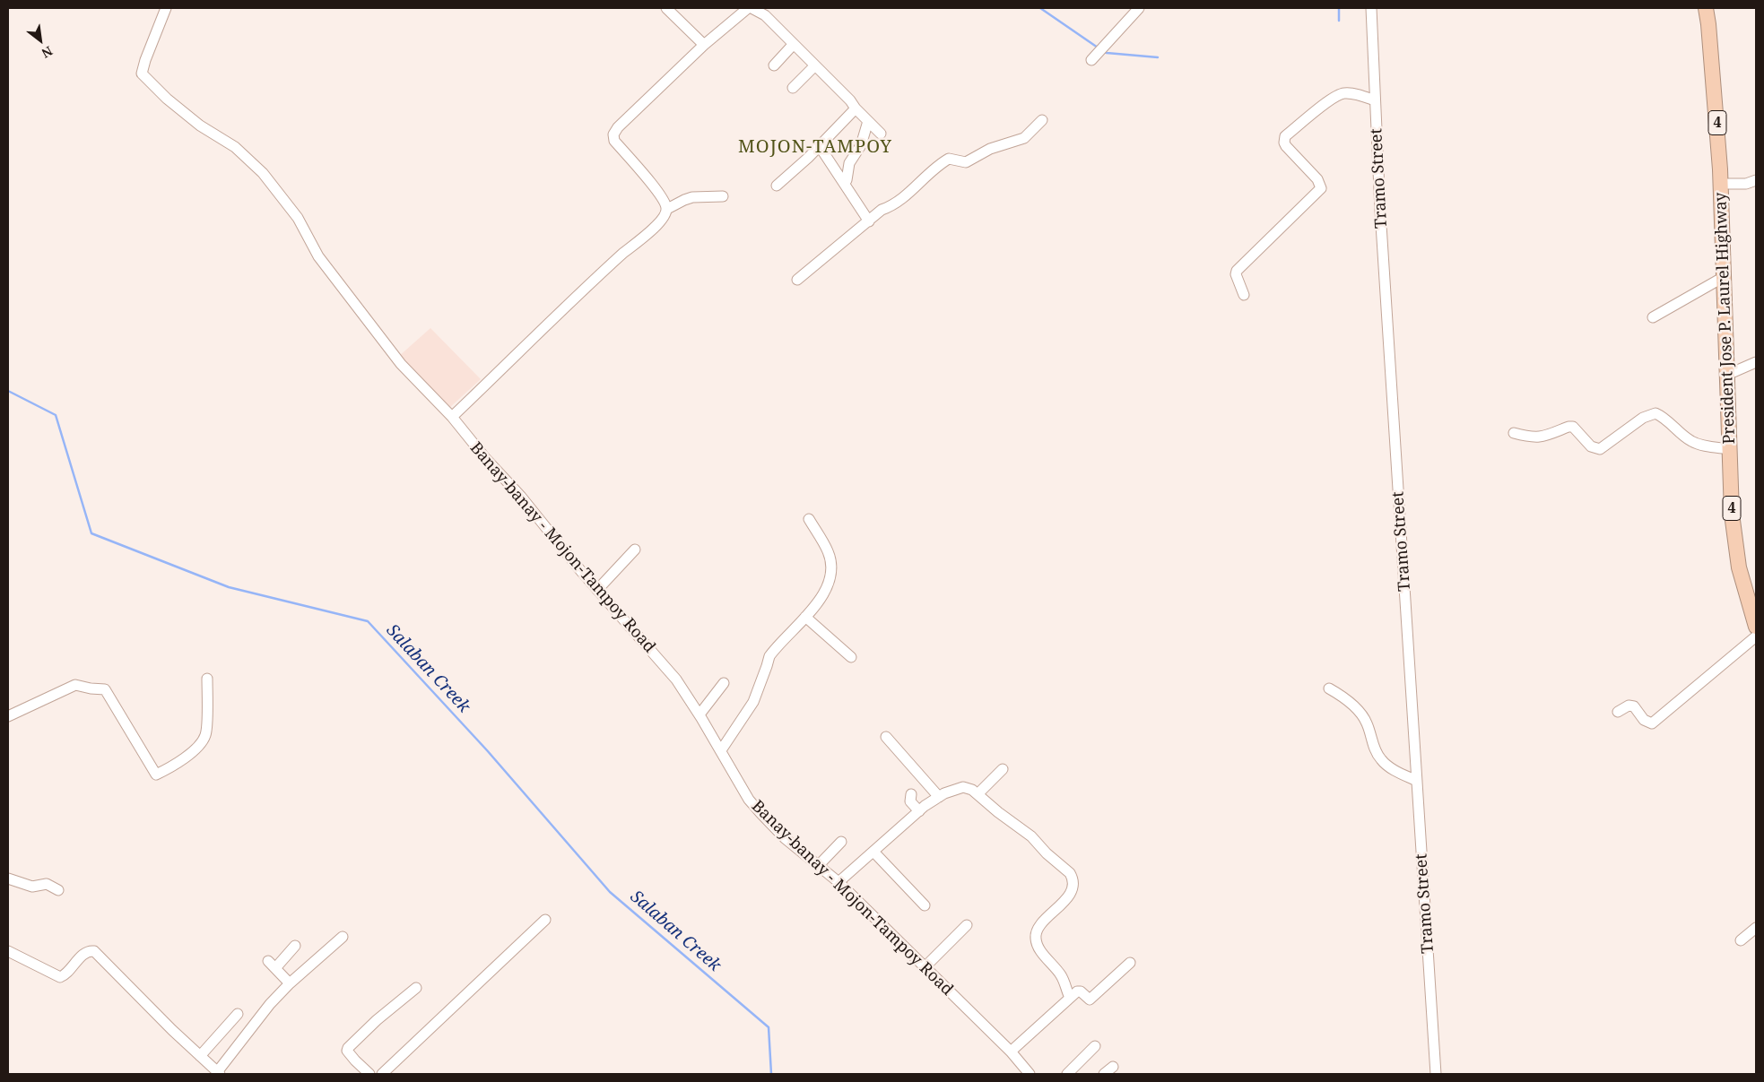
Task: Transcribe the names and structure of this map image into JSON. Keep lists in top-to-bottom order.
{
  "streets": {
    "highway": ["4", "President Jose P. Laurel Highway"],
    "street": ["Tramo Street", "Banay-banay - Mojon-Tampoy Road"]
  },
  "districts": ["MOJON-TAMPOY"],
  "water": ["Salaban Creek"],
  "north": "bottom right"
}
